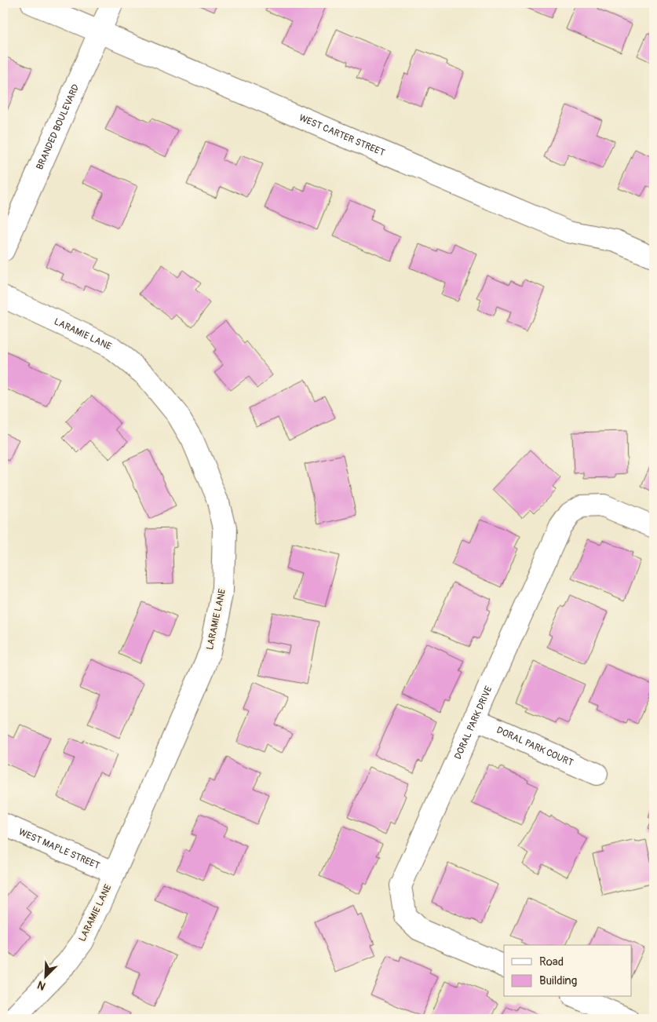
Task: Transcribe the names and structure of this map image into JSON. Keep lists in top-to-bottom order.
{
  "streets": {
    "street": [
      "BRANDED BOULEVARD",
      "WEST CARTER STREET",
      "LARAMIE LANE",
      "DORAL PARK DRIVE",
      "DORAL PARK COURT",
      "WEST MAPLE STREET"
    ]
  },
  "crossings": [
    ["BRANDED BOULEVARD", "WEST CARTER STREET"],
    ["LARAMIE LANE", "WEST MAPLE STREET"],
    ["DORAL PARK DRIVE", "DORAL PARK COURT"]
  ],
  "legend": ["Road", "Building"],
  "north": "bottom left"
}
